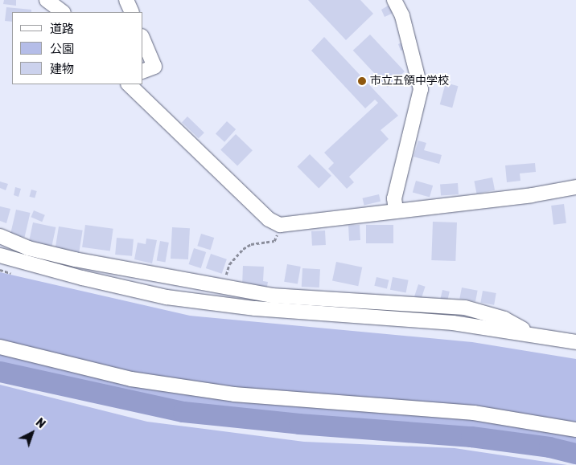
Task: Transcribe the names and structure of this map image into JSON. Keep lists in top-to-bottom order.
{
  "places": ["市立五領中学校"],
  "legend": ["道路", "公園", "建物"],
  "north": "top right"
}
